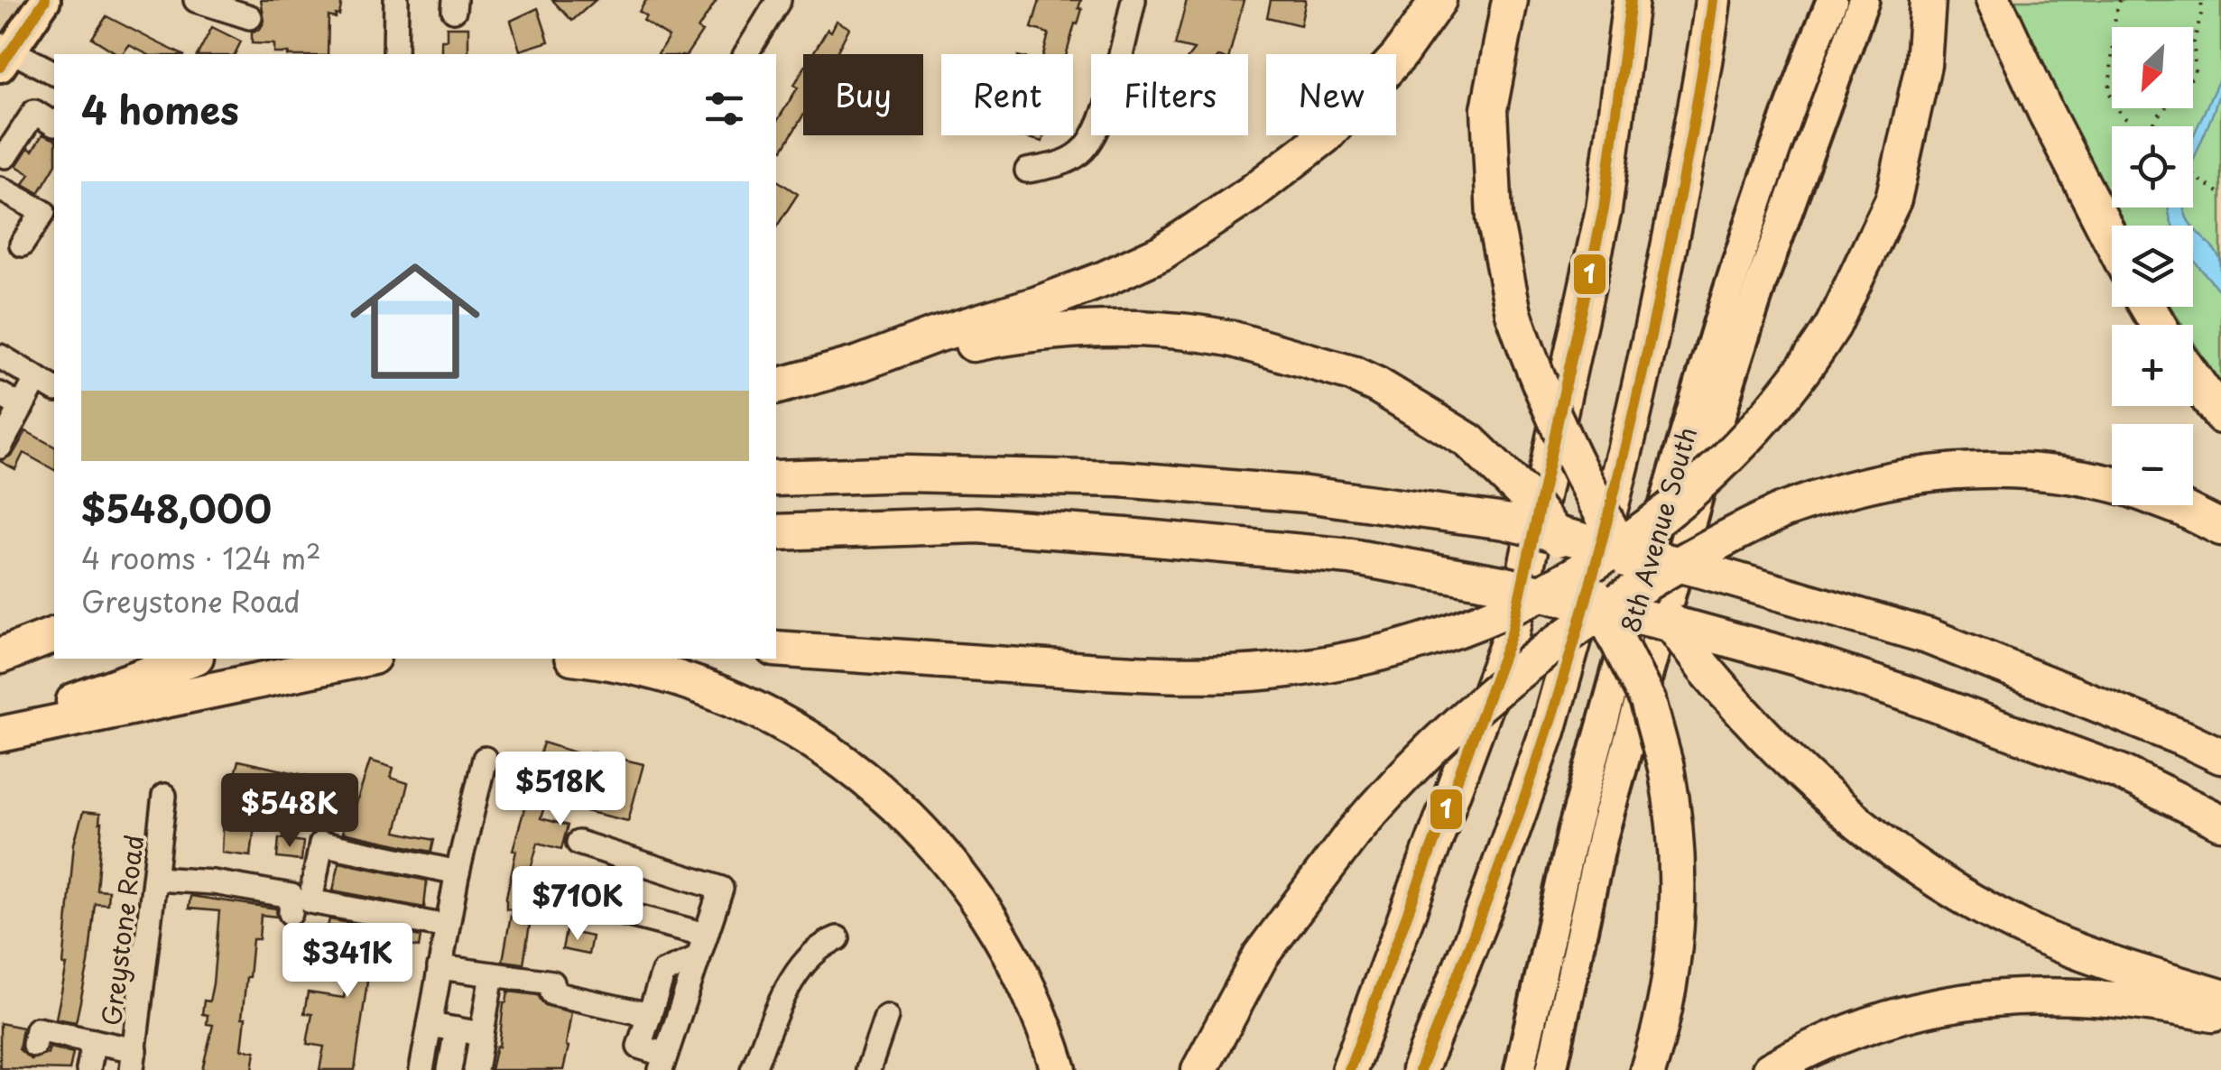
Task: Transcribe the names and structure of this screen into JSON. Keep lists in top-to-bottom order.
{
  "streets": {
    "main road": ["8th Avenue South"],
    "street": ["Greystone Road"]
  },
  "lines": ["transit line 1"],
  "north": "bottom left",
  "page": {
    "map_buttons": ["+", "−"],
    "chip": [
      "Buy",
      "Rent",
      "Filters",
      "New"
    ],
    "heading": "4 homes",
    "list": [
      {
        "name": "$548,000",
        "note": "4 rooms · 124 m² · Greystone Road"
      }
    ],
    "price": [
      "$518K",
      "$548K",
      "$710K",
      "$341K"
    ]
  }
}
